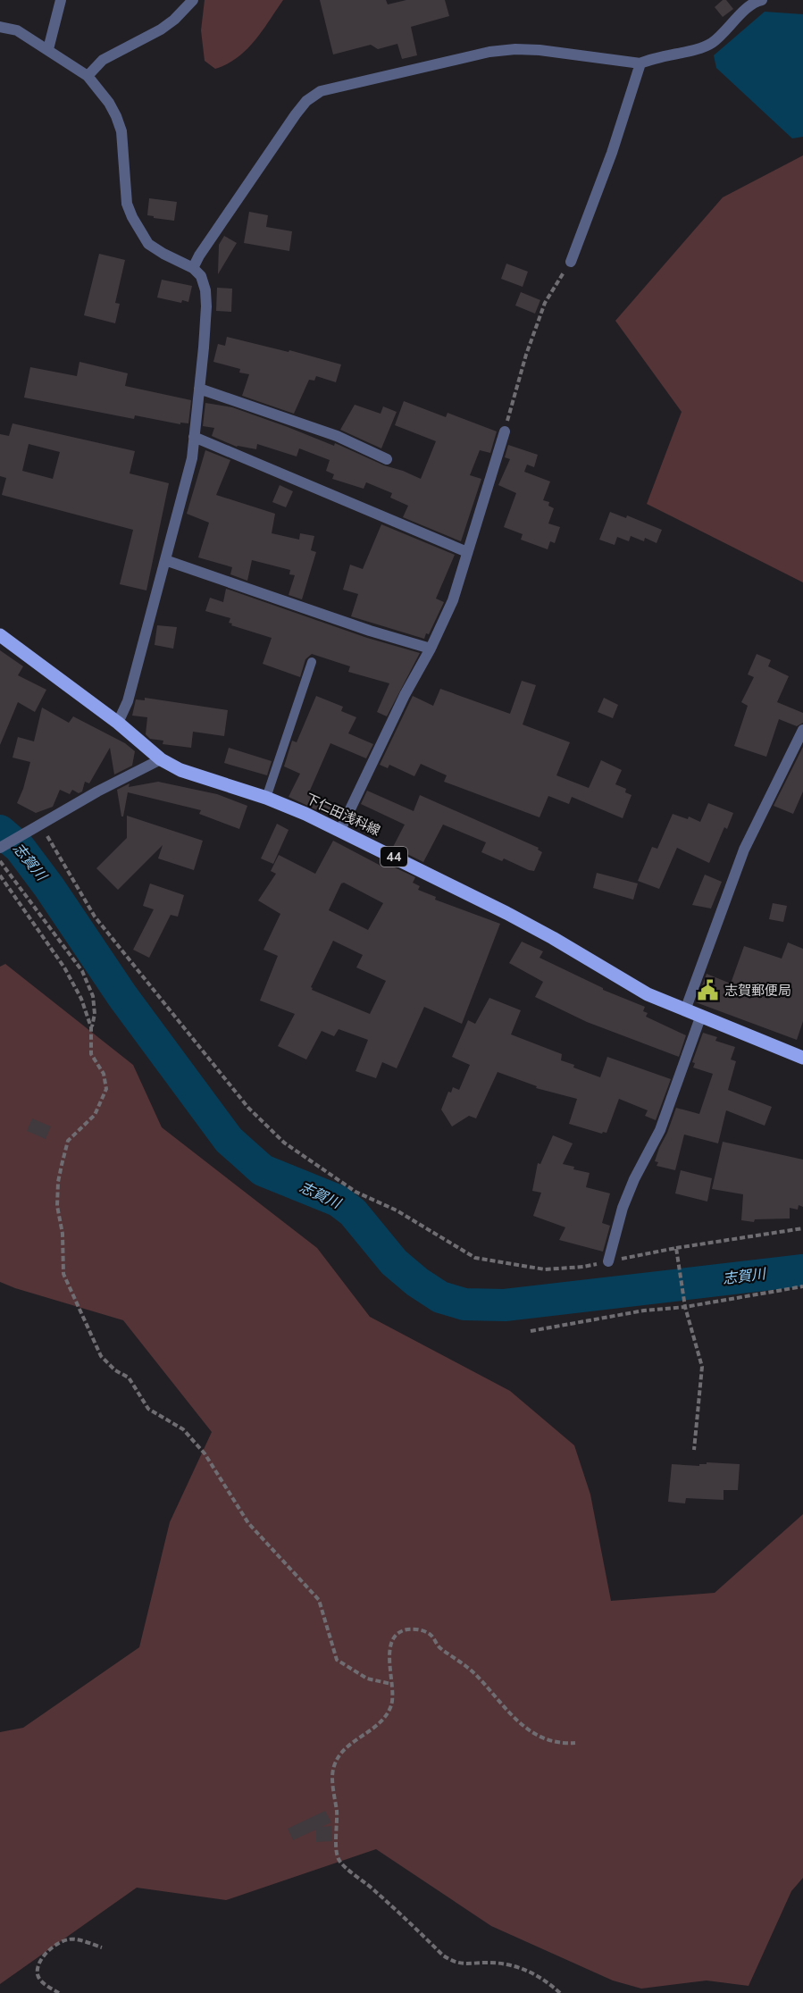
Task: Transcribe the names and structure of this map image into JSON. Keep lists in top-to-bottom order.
{
  "streets": {
    "main road": ["下仁田浅科線", "44"]
  },
  "water": ["志賀川"],
  "places": {
    "public building": ["志賀郵便局"]
  }
}
